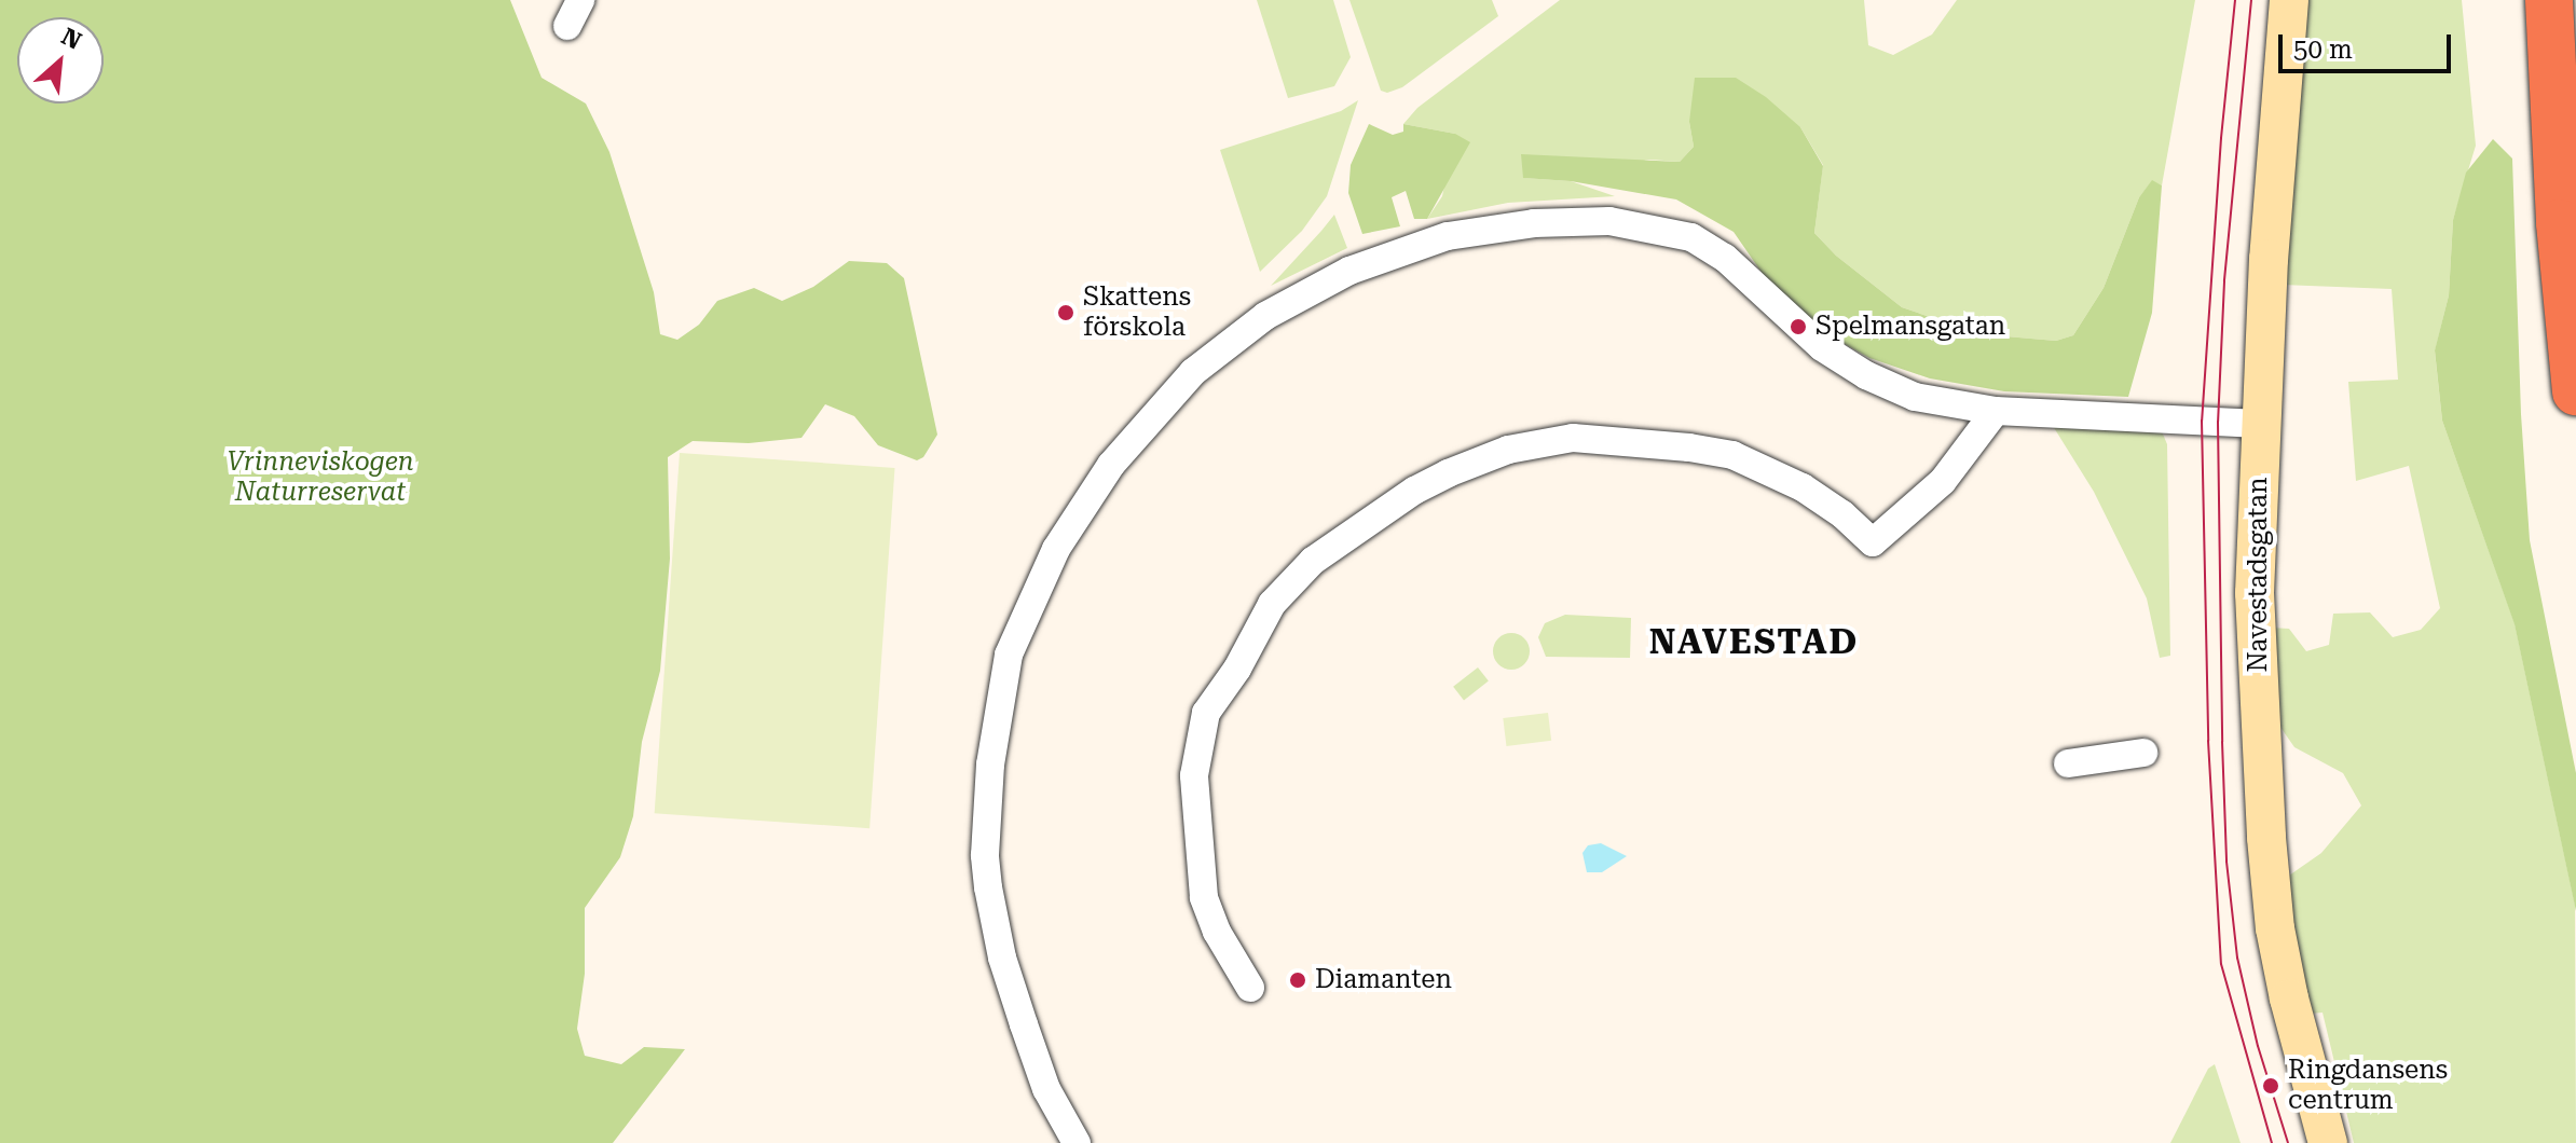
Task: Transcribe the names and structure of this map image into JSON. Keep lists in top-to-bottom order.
{
  "streets": {
    "street": ["Navestadsgatan"]
  },
  "districts": ["NAVESTAD"],
  "parks": ["Vrinneviskogen Naturreservat"],
  "places": [
    "Skattens förskola",
    "Spelmansgatan",
    "Diamanten",
    "Ringdansens centrum"
  ],
  "scale_bar": "50 m",
  "north": "top right"
}
